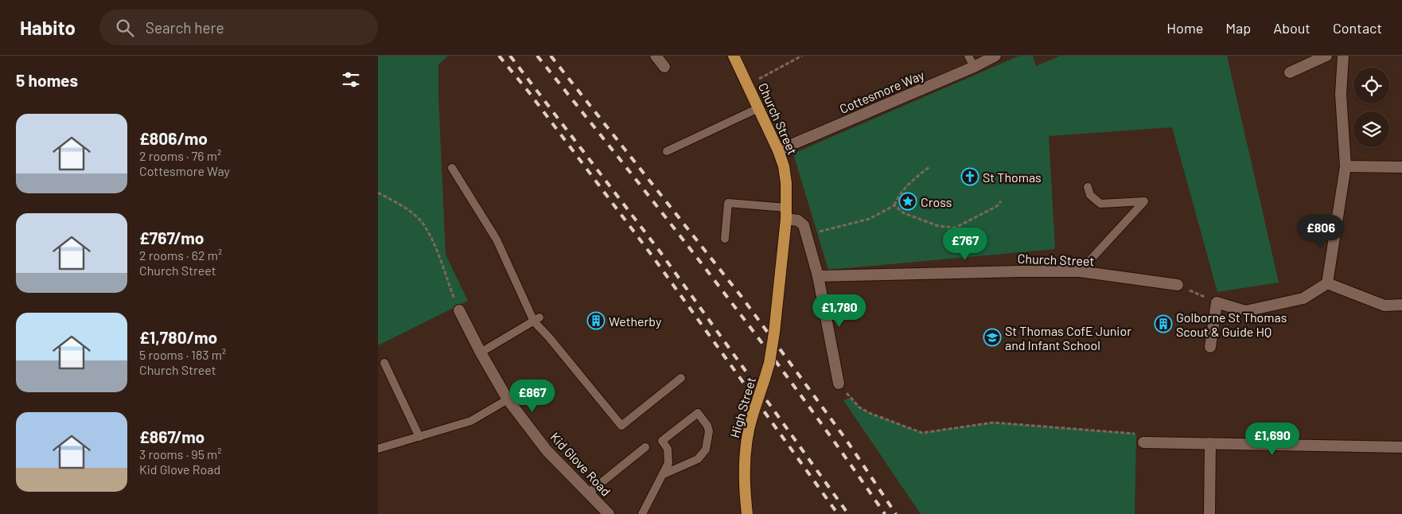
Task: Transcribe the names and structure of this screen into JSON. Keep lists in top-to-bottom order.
{
  "streets": {
    "main road": ["Church Street", "High Street"],
    "street": ["Cottesmore Way", "Kid Glove Road"]
  },
  "crossings": [
    ["Cottesmore Way", "Church Street"],
    ["Church Street", "High Street"]
  ],
  "places": {
    "church": ["St Thomas"],
    "place": ["Cross"],
    "building": ["Wetherby", "Golborne St Thomas Scout & Guide HQ"],
    "school or university": ["St Thomas CofE Junior and Infant School"]
  },
  "page": {
    "header": "Habito",
    "search": "Search here",
    "nav": [
      "Home",
      "Map",
      "About",
      "Contact"
    ],
    "heading": "5 homes",
    "list": [
      {
        "name": "£806/mo",
        "note": "2 rooms · 76 m² · Cottesmore Way"
      },
      {
        "name": "£767/mo",
        "note": "2 rooms · 62 m² · Church Street"
      },
      {
        "name": "£1,780/mo",
        "note": "5 rooms · 183 m² · Church Street"
      },
      {
        "name": "£867/mo",
        "note": "3 rooms · 95 m² · Kid Glove Road"
      }
    ],
    "price": [
      "£806",
      "£767",
      "£1,780",
      "£867",
      "£1,690"
    ]
  }
}
